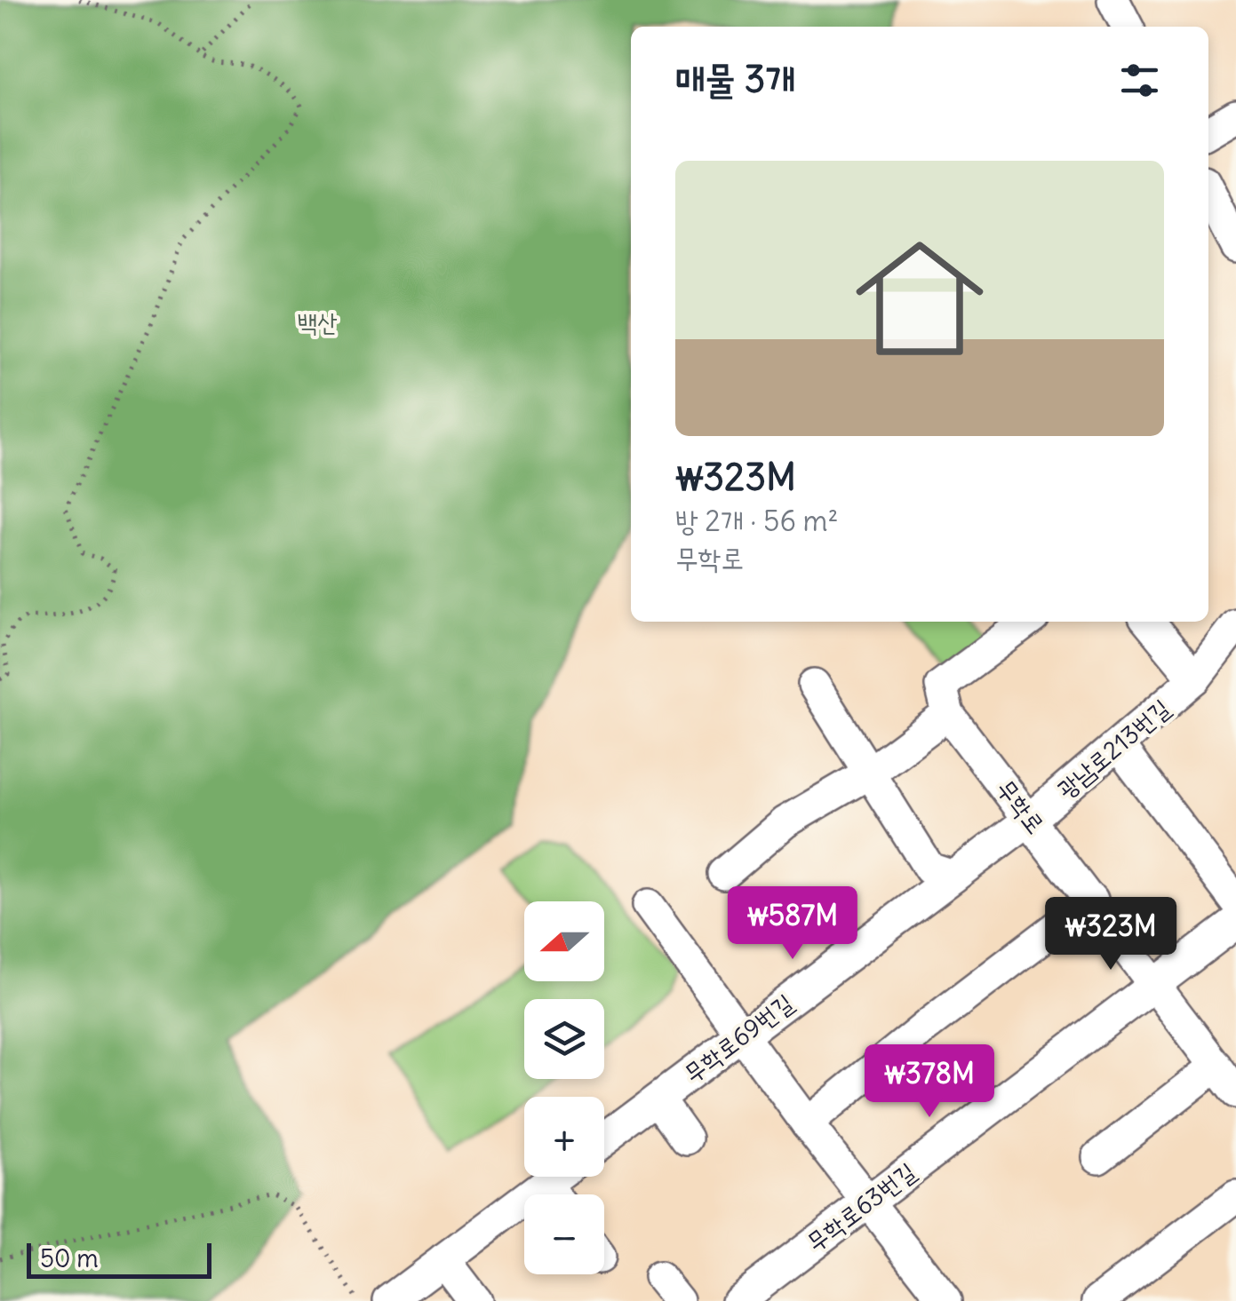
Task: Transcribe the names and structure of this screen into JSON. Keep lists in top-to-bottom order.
{
  "streets": {
    "street": [
      "광남로213번길",
      "무학로",
      "무학로69번길",
      "무학로63번길"
    ]
  },
  "crossings": [
    ["광남로213번길", "무학로"],
    ["광남로213번길", "무학로69번길"],
    ["무학로", "무학로69번길"],
    ["무학로", "무학로63번길"]
  ],
  "parks": ["백산"],
  "scale_bar": "50 m",
  "north": "left",
  "page": {
    "heading": "매물 3개",
    "list": [
      {
        "name": "₩323M",
        "note": "방 2개 · 56 m² · 무학로"
      }
    ],
    "price": ["₩587M", "₩323M", "₩378M"],
    "map_buttons": ["+", "−"],
    "scale": "50 m"
  }
}
